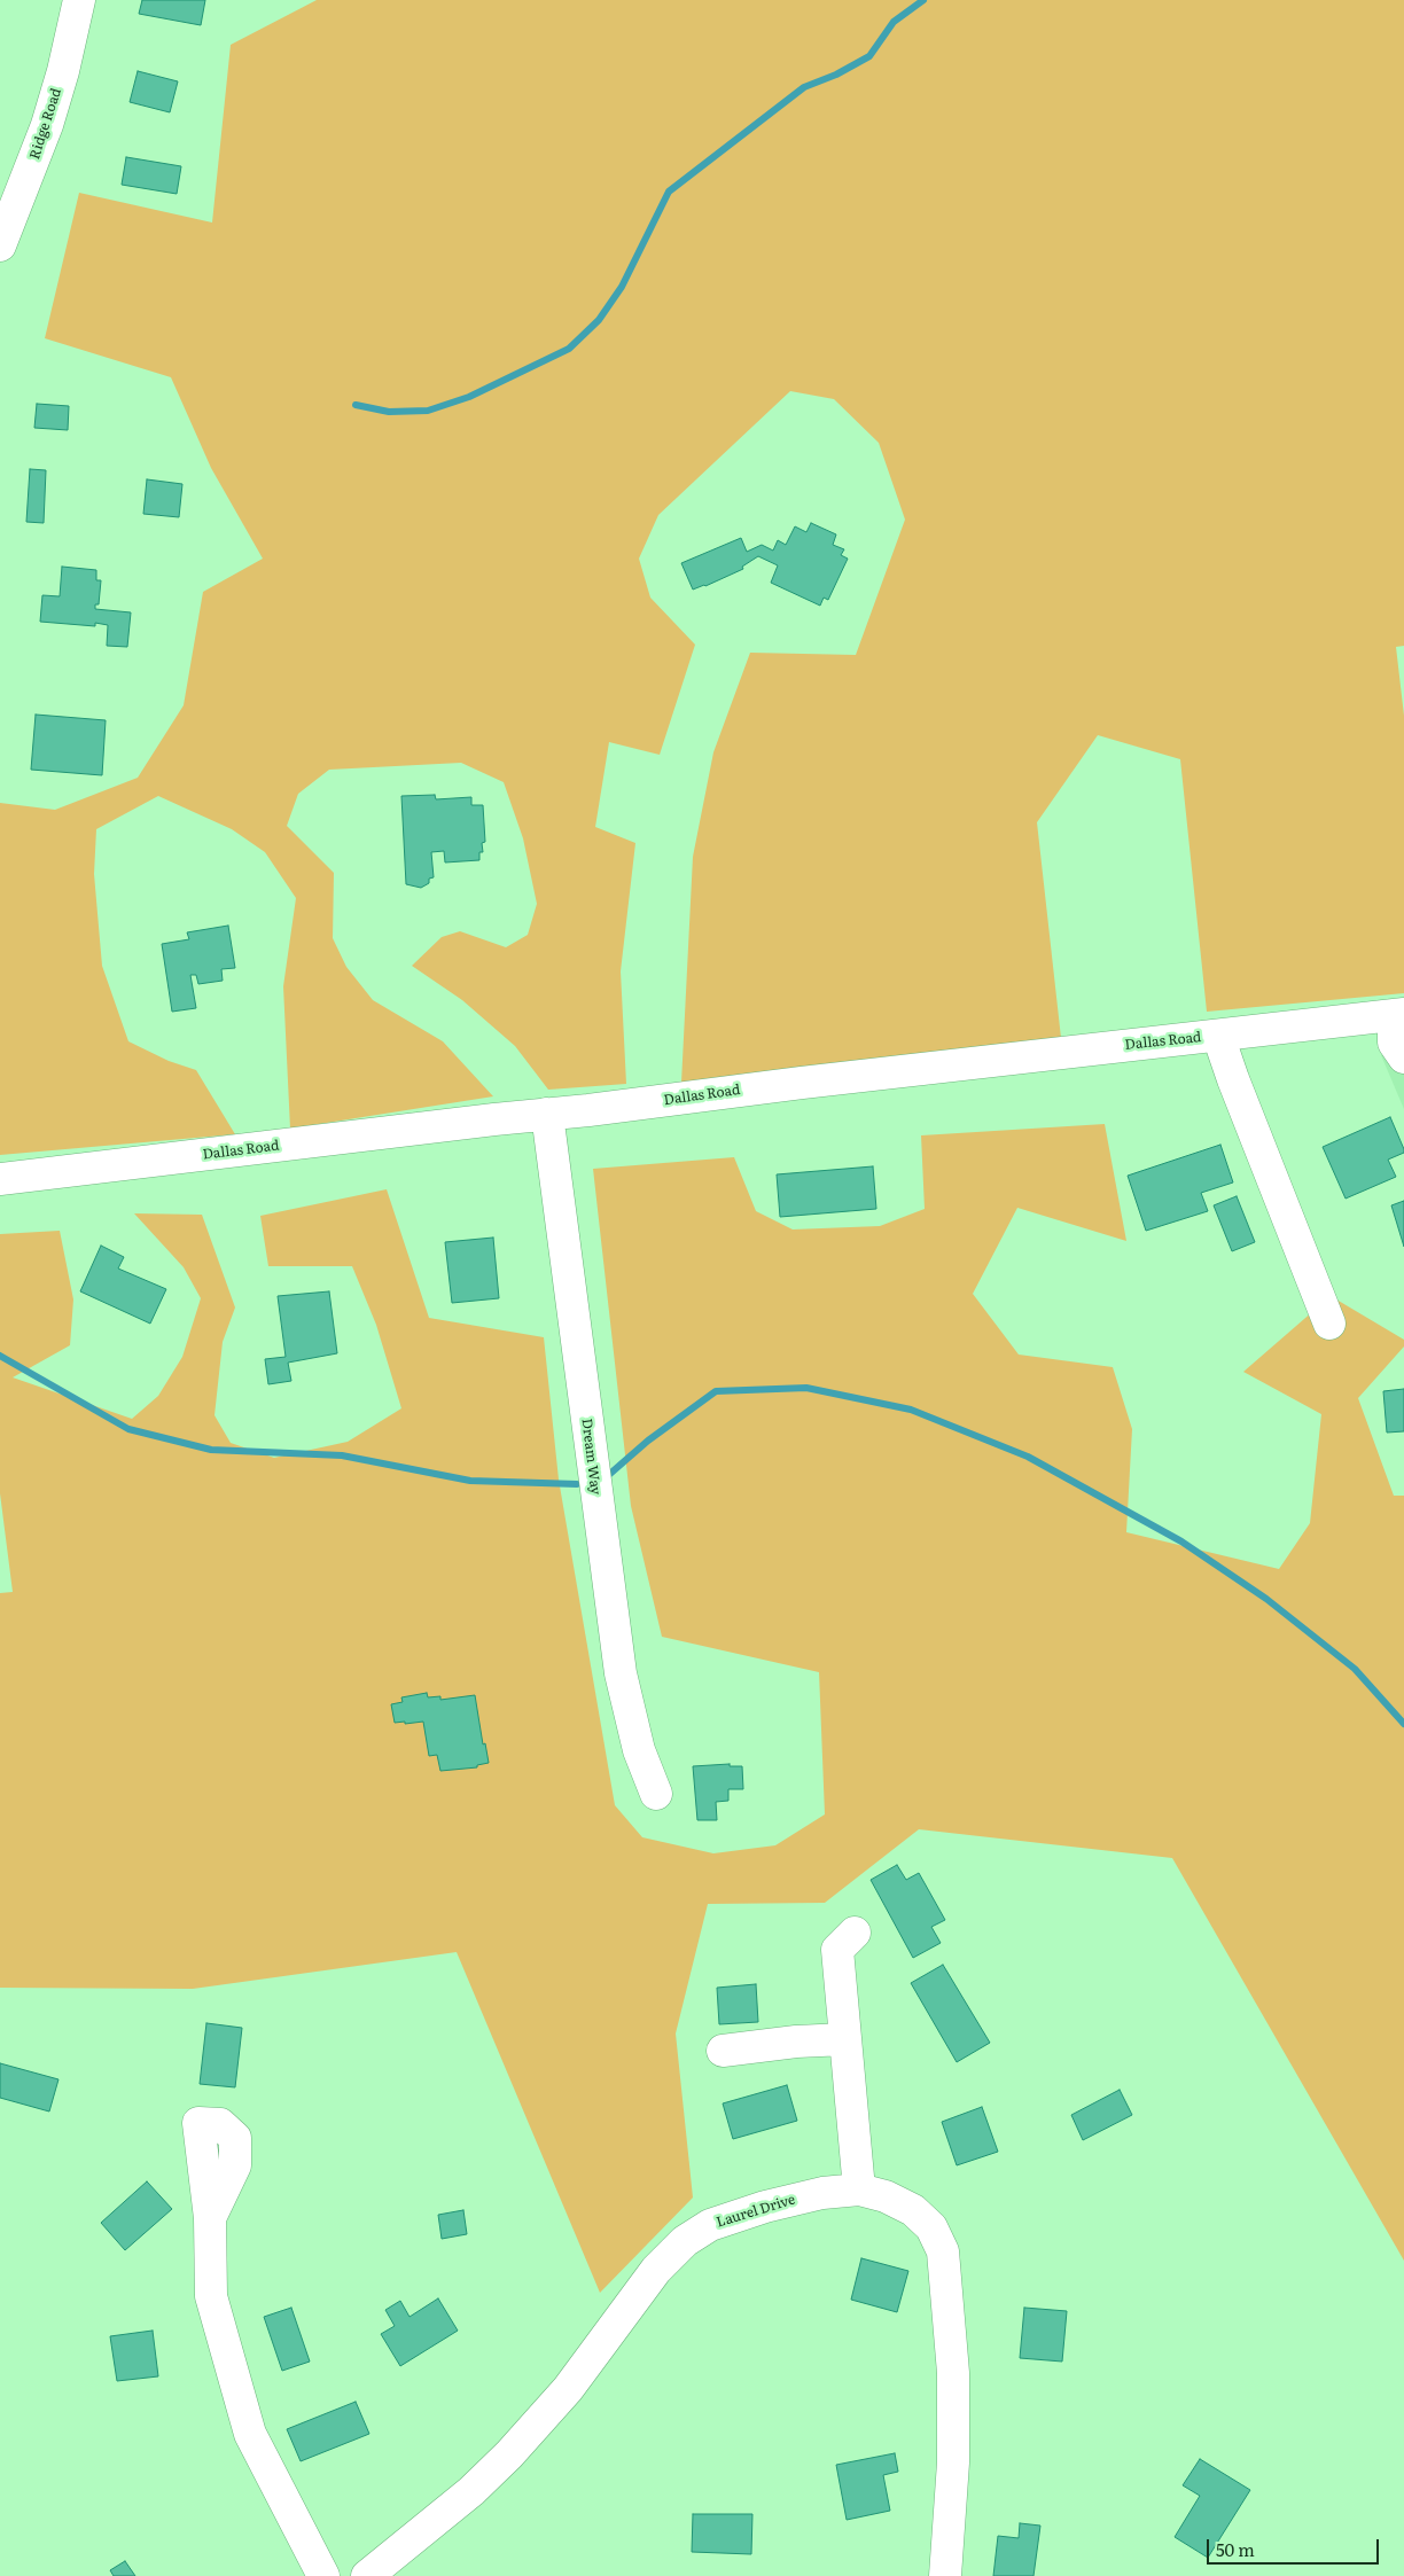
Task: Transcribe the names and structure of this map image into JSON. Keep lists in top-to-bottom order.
{
  "streets": {
    "street": [
      "Ridge Road",
      "Dallas Road",
      "Dream Way",
      "Laurel Drive"
    ]
  },
  "crossings": [
    ["Dallas Road", "Dream Way"]
  ],
  "scale_bar": "50 m"
}
